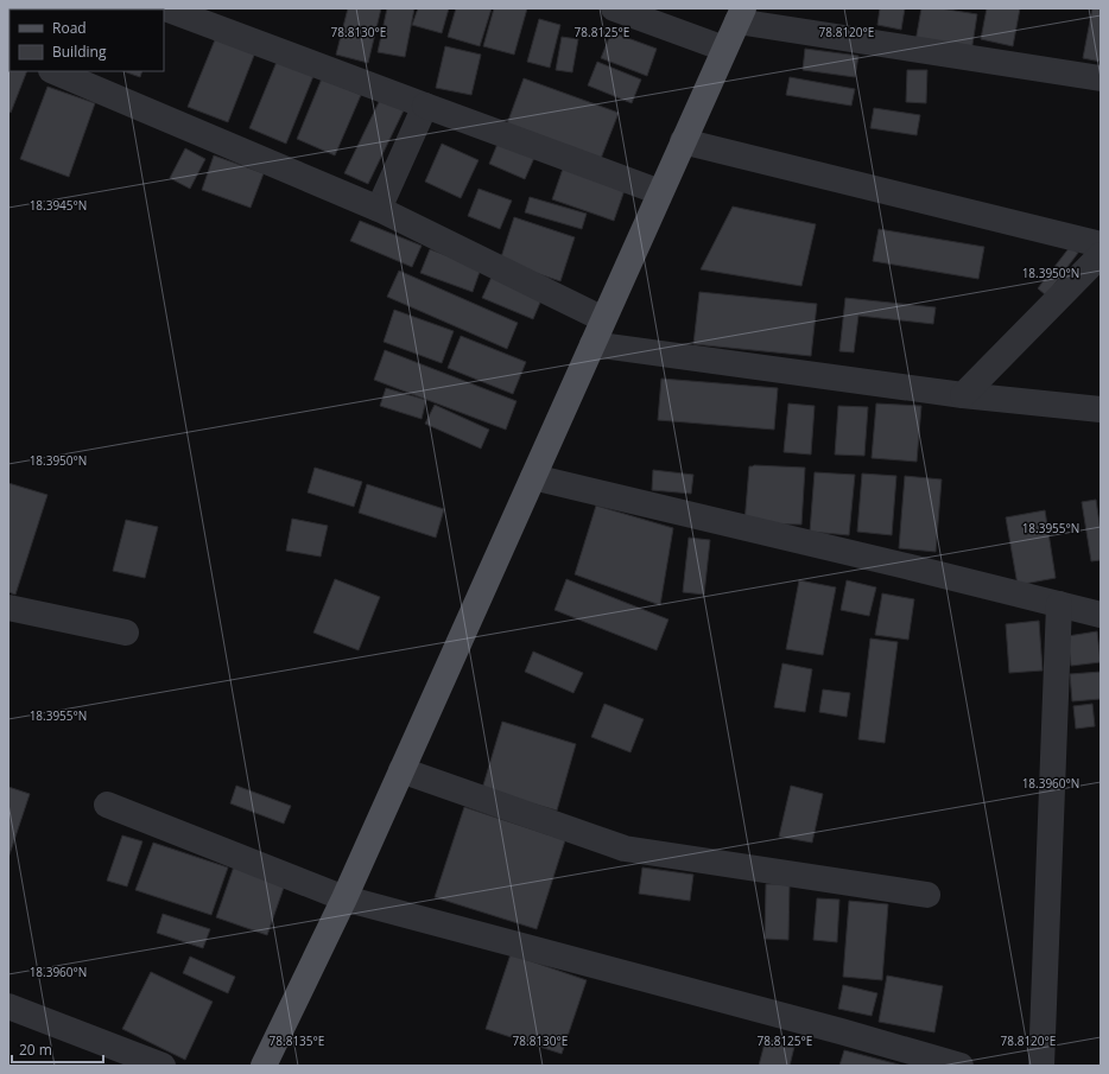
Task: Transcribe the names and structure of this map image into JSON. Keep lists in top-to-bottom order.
{
  "legend": ["Road", "Building"],
  "scale_bar": "20 m",
  "coordinates": [
    "78.8130°E",
    "78.8125°E",
    "78.8120°E",
    "18.3945°N",
    "18.3950°N",
    "18.3955°N",
    "18.3960°N",
    "78.8135°E"
  ]
}
